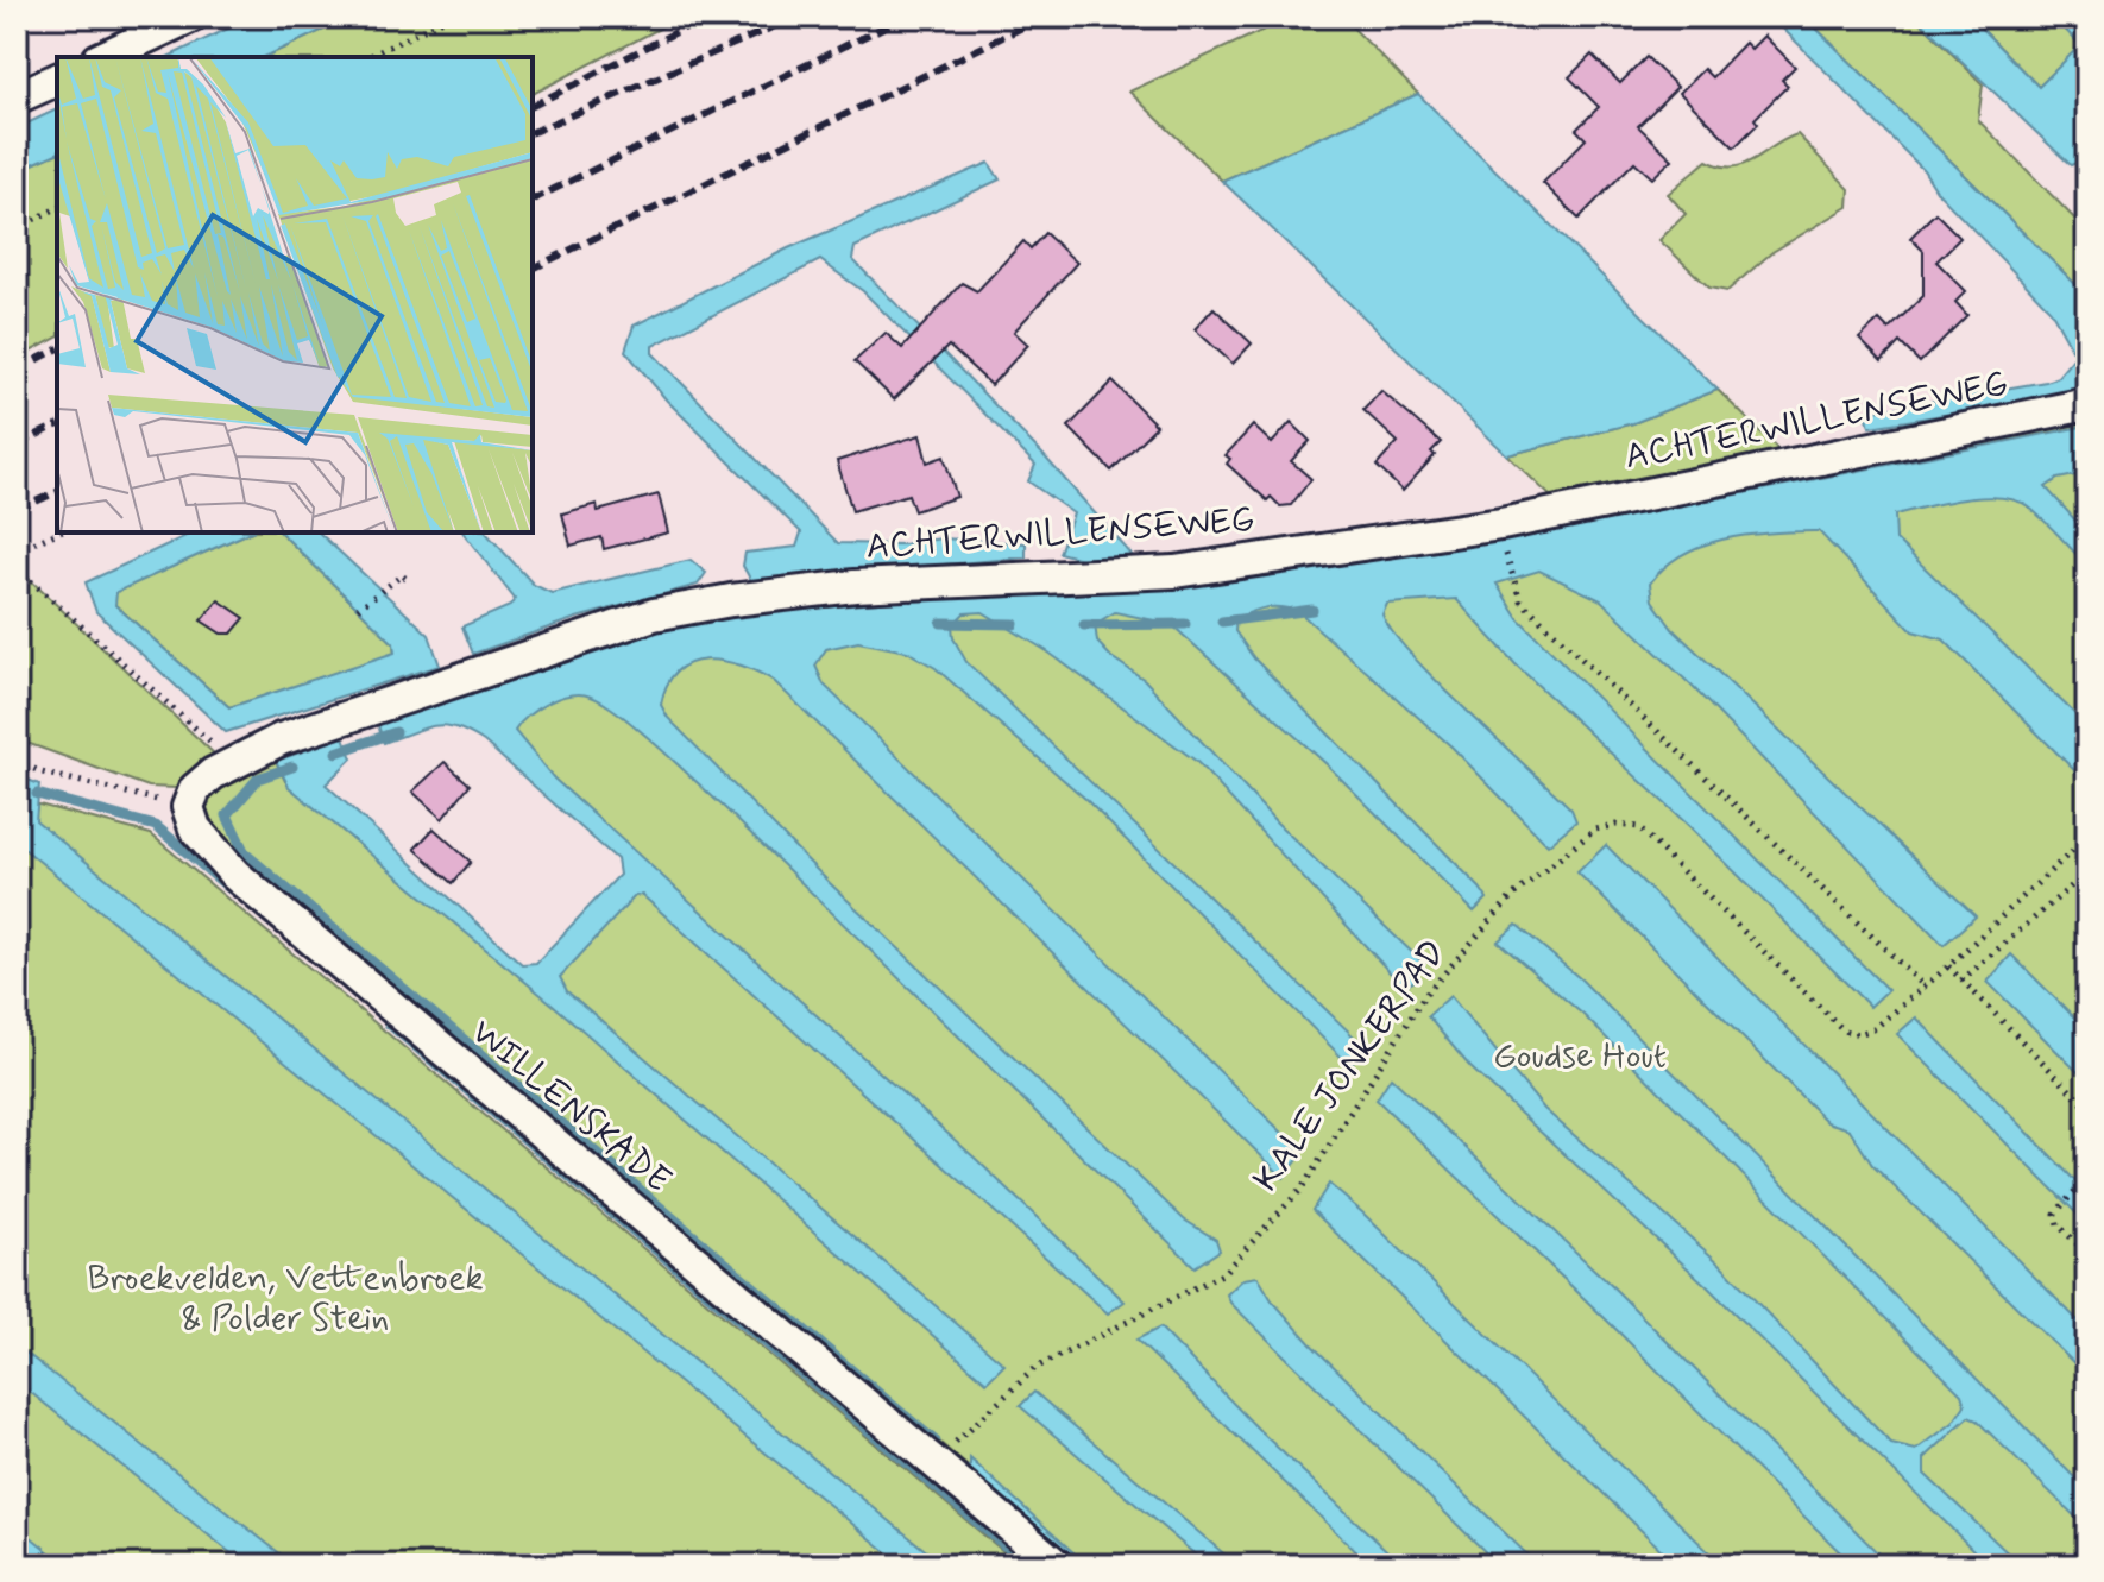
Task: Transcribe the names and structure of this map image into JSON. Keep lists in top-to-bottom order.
{
  "streets": {
    "street": ["ACHTERWILLENSEWEG", "WILLENSKADE"],
    "path": ["KALE JONKERPAD"]
  },
  "crossings": [
    ["ACHTERWILLENSEWEG", "WILLENSKADE"],
    ["KALE JONKERPAD", "WILLENSKADE"]
  ],
  "parks": ["Goudse Hout", "Broekvelden, Vettenbroek & Polder Stein"]
}
